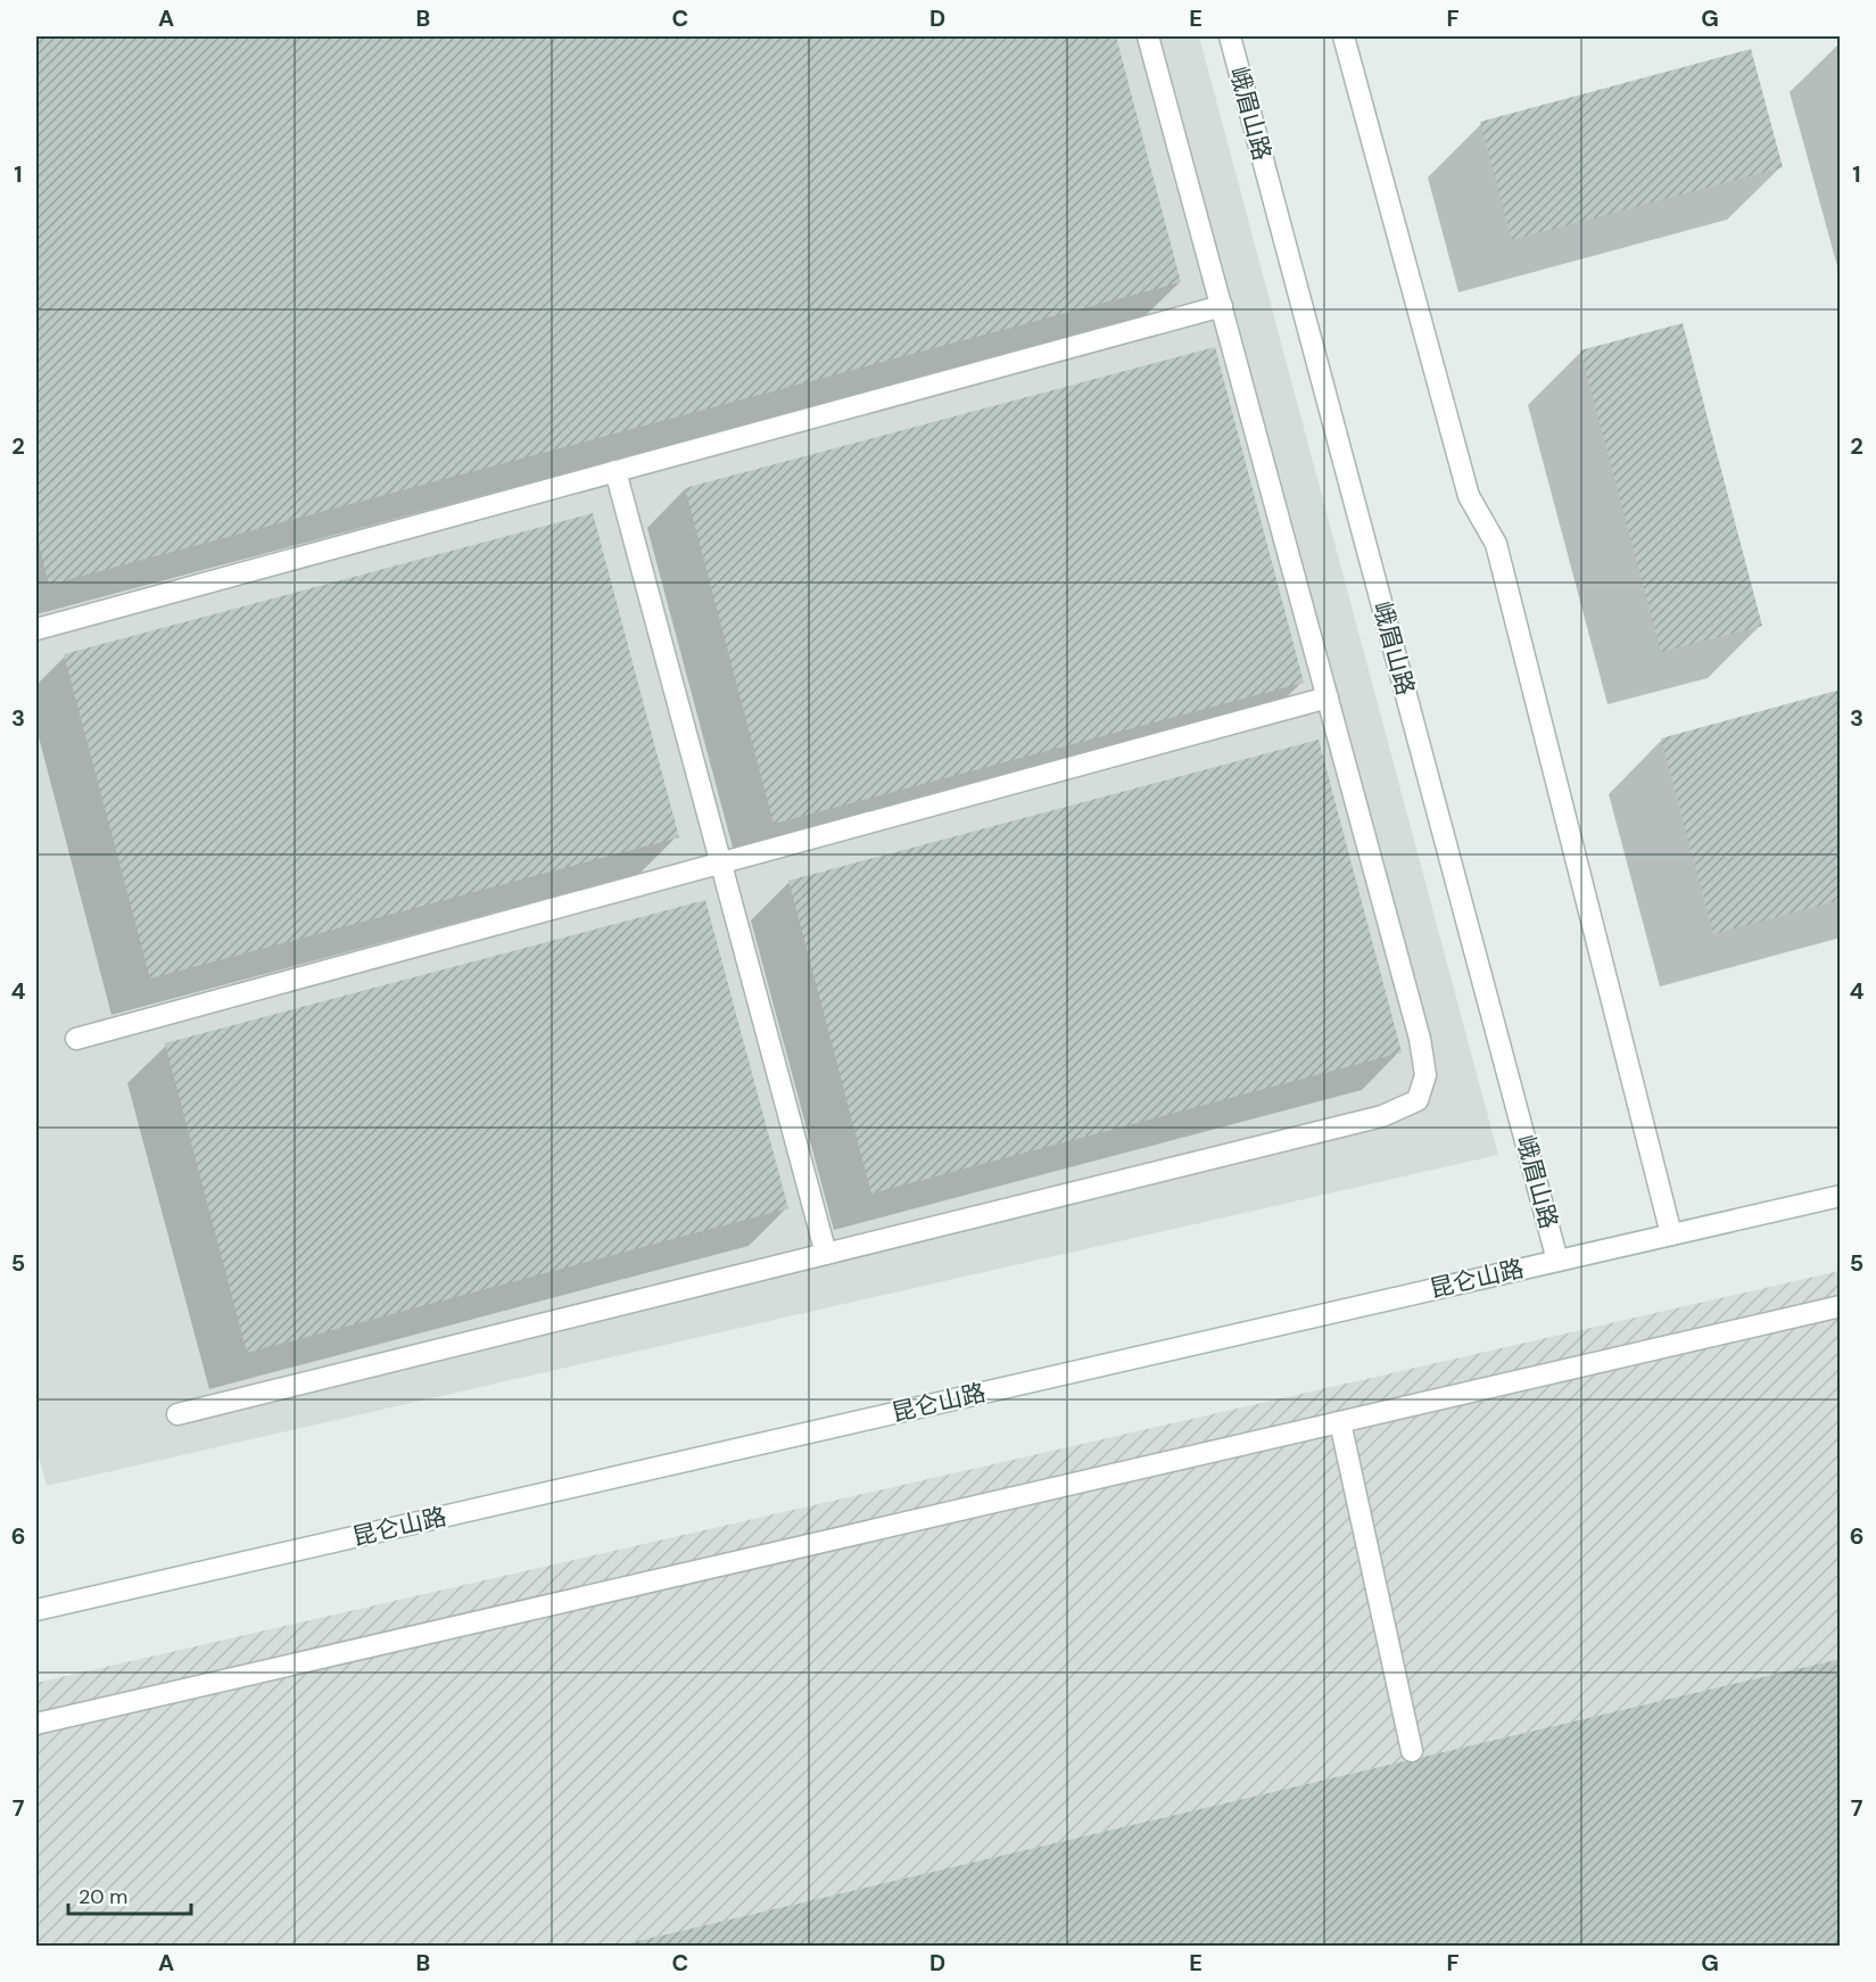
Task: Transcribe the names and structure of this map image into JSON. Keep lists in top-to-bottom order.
{
  "streets": {
    "street": ["峨眉山路", "昆仑山路"]
  },
  "crossings": [
    ["峨眉山路", "昆仑山路"]
  ],
  "scale_bar": "20 m",
  "grid": {
    "columns": [
      "A",
      "B",
      "C",
      "D",
      "E",
      "F",
      "G"
    ],
    "rows": [
      "1",
      "2",
      "3",
      "4",
      "5",
      "6",
      "7"
    ]
  }
}
